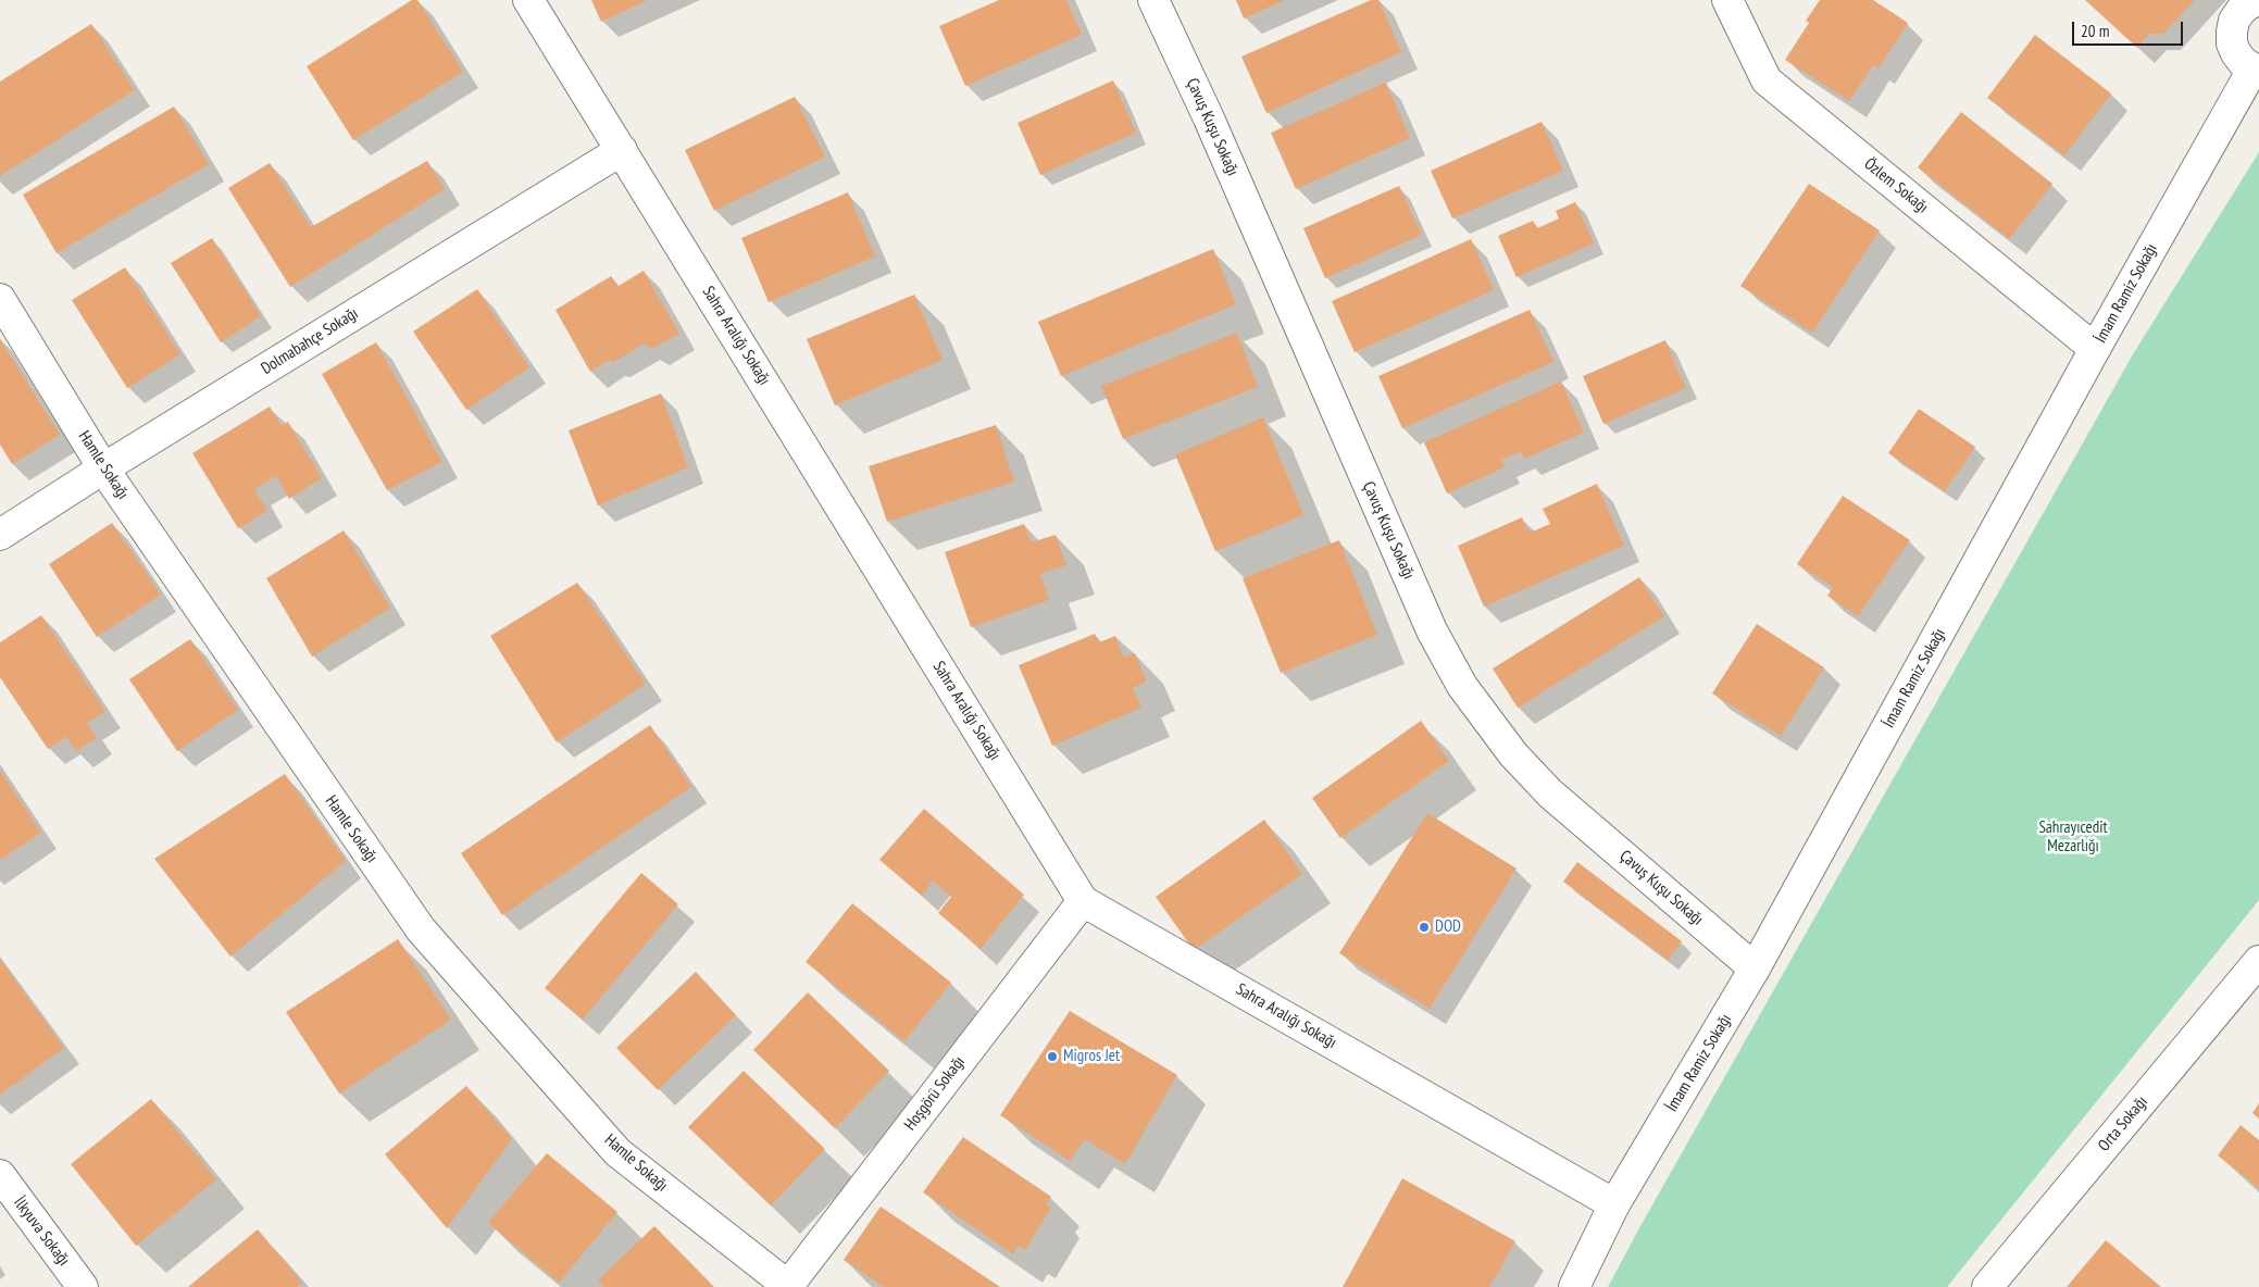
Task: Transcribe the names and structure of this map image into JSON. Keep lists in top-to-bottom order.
{
  "streets": {
    "street": [
      "Çavuş Kuşu Sokağı",
      "Özlem Sokağı",
      "İmam Ramiz Sokağı",
      "Sahra Aralığı Sokağı",
      "Dolmabahçe Sokağı",
      "Hamle Sokağı",
      "Hoşgörü Sokağı",
      "Orta Sokağı",
      "İlkyuva Sokağı"
    ]
  },
  "crossings": [
    ["Çavuş Kuşu Sokağı", "İmam Ramiz Sokağı"],
    ["Özlem Sokağı", "İmam Ramiz Sokağı"],
    ["İmam Ramiz Sokağı", "Sahra Aralığı Sokağı"],
    ["Sahra Aralığı Sokağı", "Dolmabahçe Sokağı"],
    ["Sahra Aralığı Sokağı", "Hoşgörü Sokağı"],
    ["Dolmabahçe Sokağı", "Hamle Sokağı"],
    ["Hamle Sokağı", "Hoşgörü Sokağı"]
  ],
  "parks": ["Sahrayıcedit Mezarlığı"],
  "places": ["DOD", "Migros Jet"],
  "scale_bar": "20 m"
}
